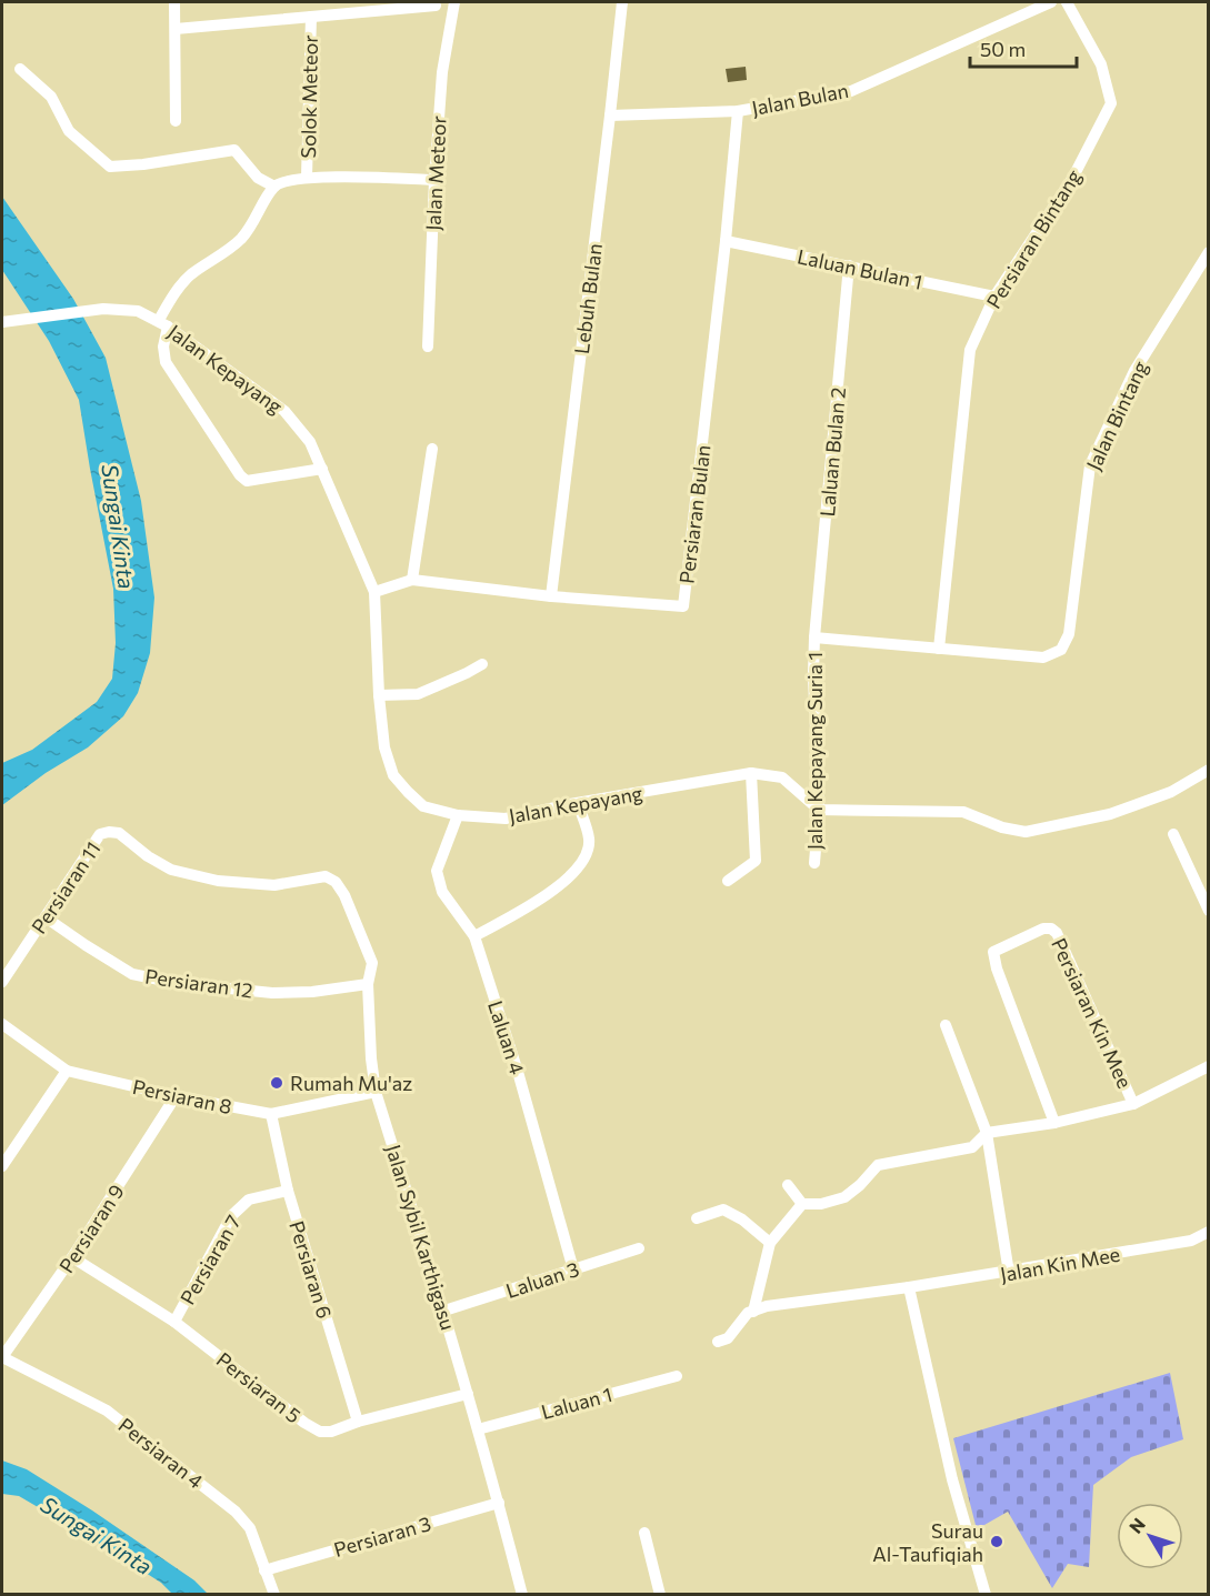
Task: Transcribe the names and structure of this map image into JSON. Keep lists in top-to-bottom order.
{
  "streets": {
    "street": [
      "Solok Meteor",
      "Jalan Bulan",
      "Jalan Meteor",
      "Persiaran Bintang",
      "Laluan Bulan 1",
      "Lebuh Bulan",
      "Jalan Kepayang",
      "Jalan Bintang",
      "Laluan Bulan 2",
      "Persiaran Bulan",
      "Jalan Kepayang Suria 1",
      "Persiaran 11",
      "Persiaran 12",
      "Persiaran Kin Mee",
      "Laluan 4",
      "Persiaran 8",
      "Persiaran 9",
      "Jalan Sybil Karthigasu",
      "Persiaran 7",
      "Jalan Kin Mee",
      "Persiaran 6",
      "Laluan 3",
      "Persiaran 5",
      "Laluan 1",
      "Persiaran 4",
      "Persiaran 3"
    ]
  },
  "crossings": [
    ["Jalan Bulan", "Lebuh Bulan"],
    ["Jalan Bulan", "Persiaran Bulan"],
    ["Persiaran Bintang", "Laluan Bulan 1"],
    ["Persiaran Bintang", "Jalan Bintang"],
    ["Laluan Bulan 1", "Laluan Bulan 2"],
    ["Laluan Bulan 1", "Persiaran Bulan"],
    ["Lebuh Bulan", "Persiaran Bulan"],
    ["Jalan Kepayang", "Persiaran Bulan"],
    ["Jalan Kepayang", "Jalan Kepayang Suria 1"],
    ["Jalan Kepayang", "Laluan 4"],
    ["Laluan Bulan 2", "Jalan Kepayang Suria 1"],
    ["Persiaran 11", "Persiaran 12"],
    ["Persiaran 11", "Jalan Sybil Karthigasu"],
    ["Persiaran 12", "Jalan Sybil Karthigasu"],
    ["Laluan 4", "Laluan 3"],
    ["Persiaran 8", "Persiaran 9"],
    ["Persiaran 8", "Jalan Sybil Karthigasu"],
    ["Persiaran 8", "Persiaran 6"],
    ["Persiaran 9", "Persiaran 5"],
    ["Persiaran 9", "Persiaran 4"],
    ["Jalan Sybil Karthigasu", "Laluan 3"],
    ["Jalan Sybil Karthigasu", "Persiaran 5"],
    ["Jalan Sybil Karthigasu", "Laluan 1"],
    ["Jalan Sybil Karthigasu", "Persiaran 3"],
    ["Persiaran 7", "Persiaran 6"],
    ["Persiaran 7", "Persiaran 5"],
    ["Persiaran 6", "Persiaran 5"],
    ["Persiaran 4", "Persiaran 3"]
  ],
  "water": ["Sungai Kinta"],
  "places": ["Rumah Mu'az", "Surau Al-Taufiqiah"],
  "scale_bar": "50 m",
  "north": "top left"
}
